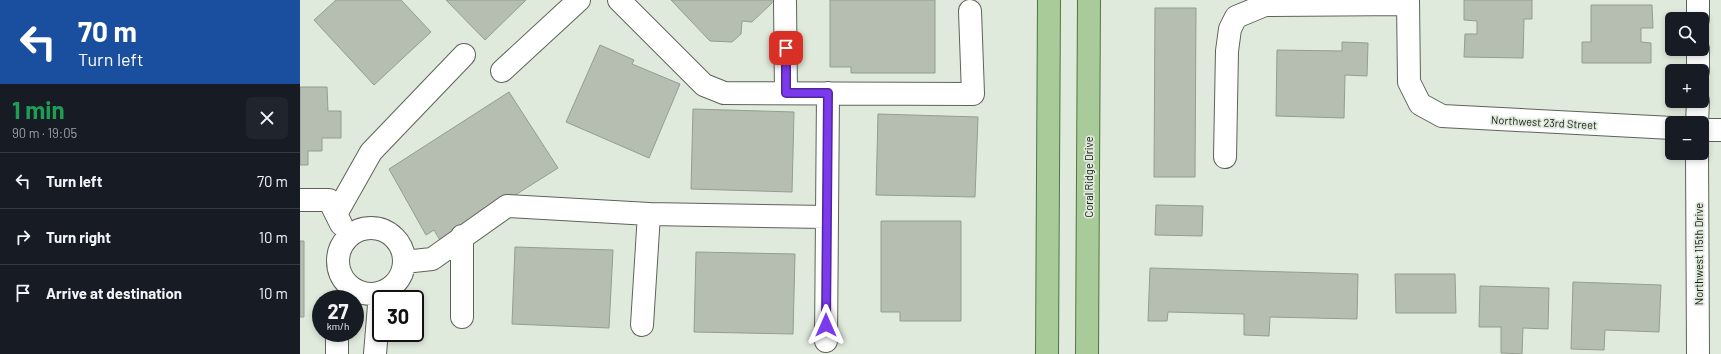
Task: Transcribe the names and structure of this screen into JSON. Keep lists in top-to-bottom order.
{
  "streets": {
    "main road": ["Coral Ridge Drive"],
    "street": ["Northwest 23rd Street", "Northwest 115th Drive"]
  },
  "page": {
    "turn": ["70 m", "Turn left"],
    "map_buttons": ["+", "−"],
    "heading": ["1 min", "90 m · 19:05"],
    "list": [
      {
        "name": "Turn left",
        "value": "70 m"
      },
      {
        "name": "Turn right",
        "value": "10 m"
      },
      {
        "name": "Arrive at destination",
        "value": "10 m"
      }
    ],
    "speed": "27 km/h",
    "limit": "30"
  }
}
